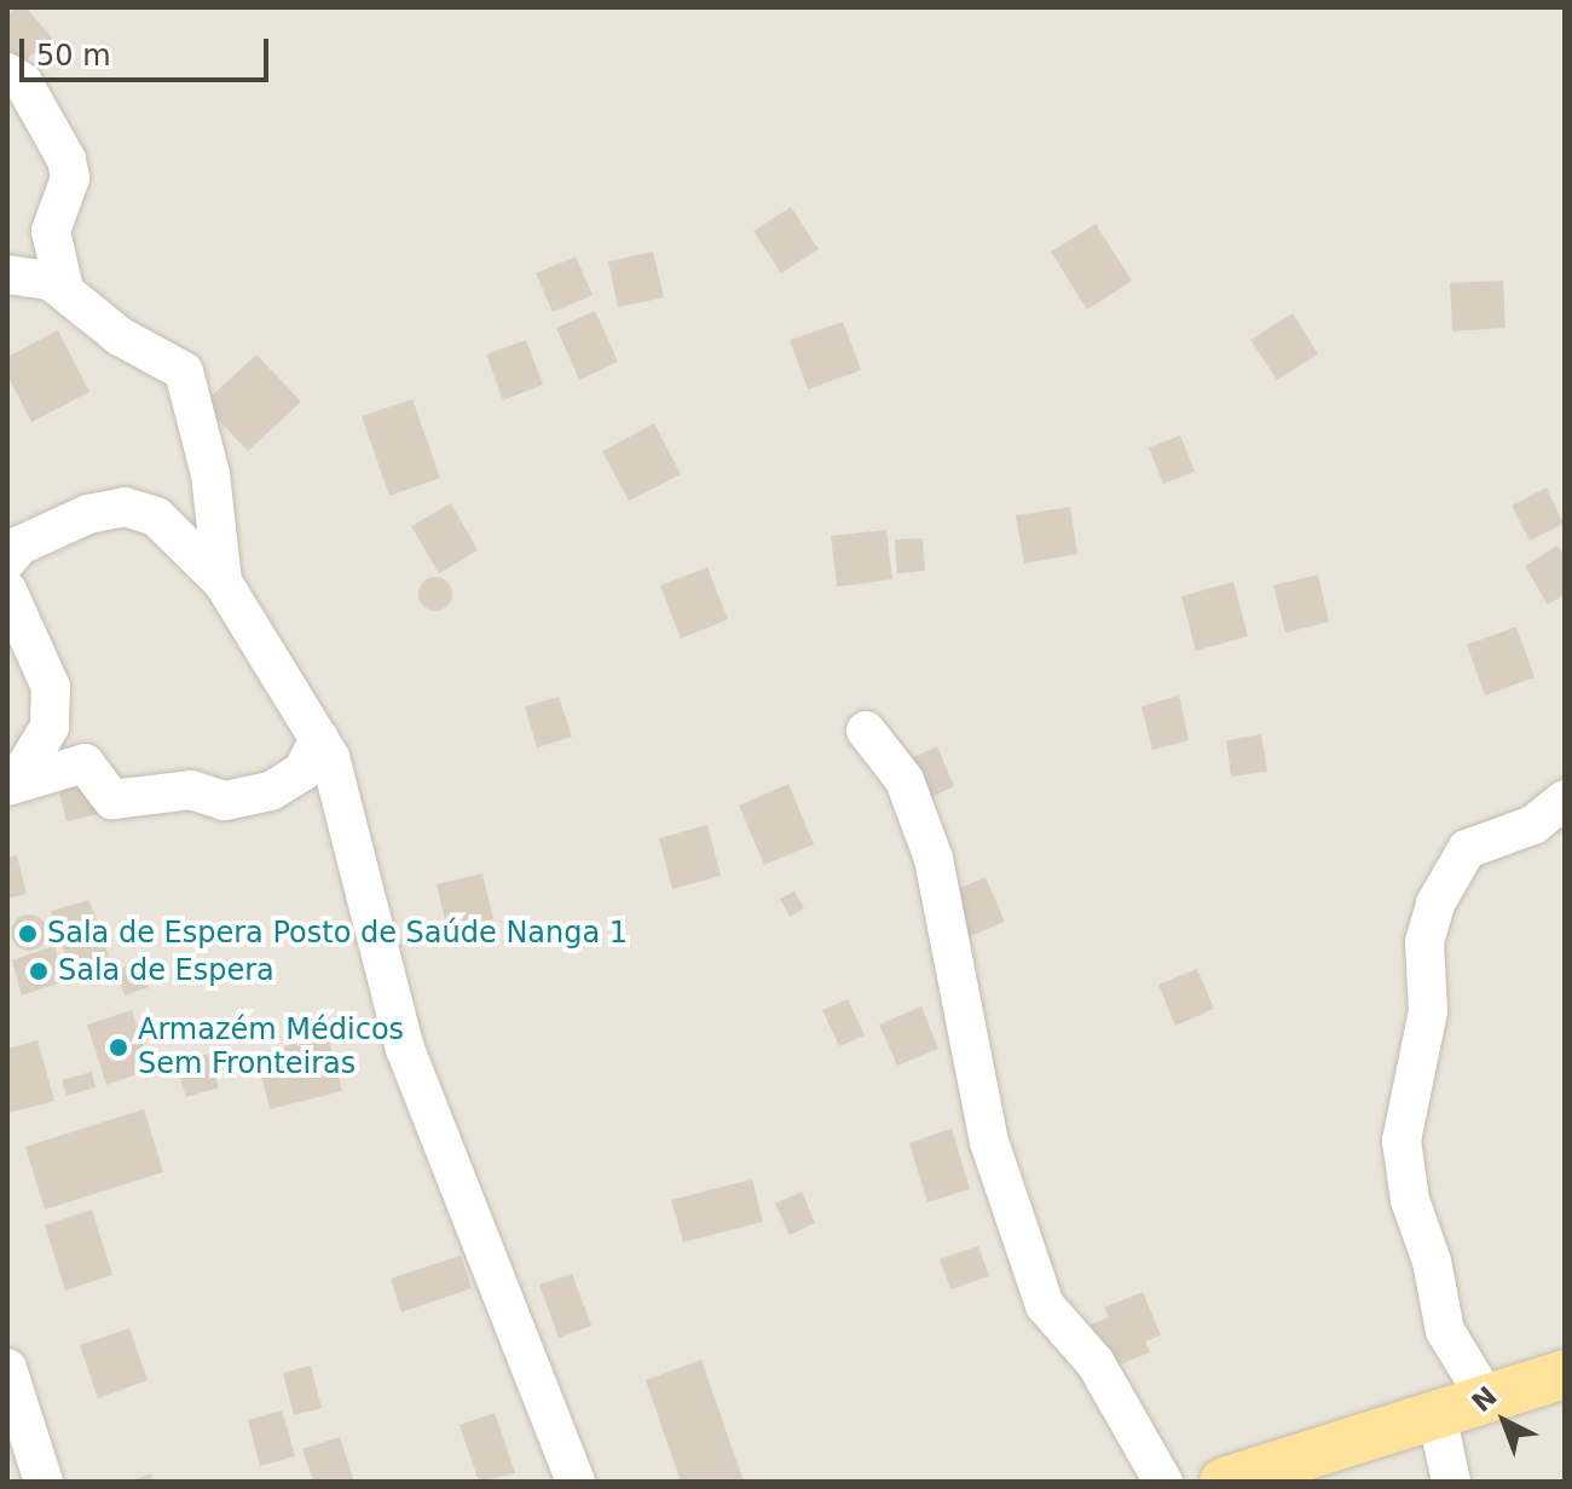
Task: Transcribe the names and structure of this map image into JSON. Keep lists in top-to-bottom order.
{
  "places": ["Sala de Espera Posto de Saúde Nanga 1", "Sala de Espera", "Armazém Médicos Sem Fronteiras"],
  "scale_bar": "50 m",
  "north": "top left"
}
